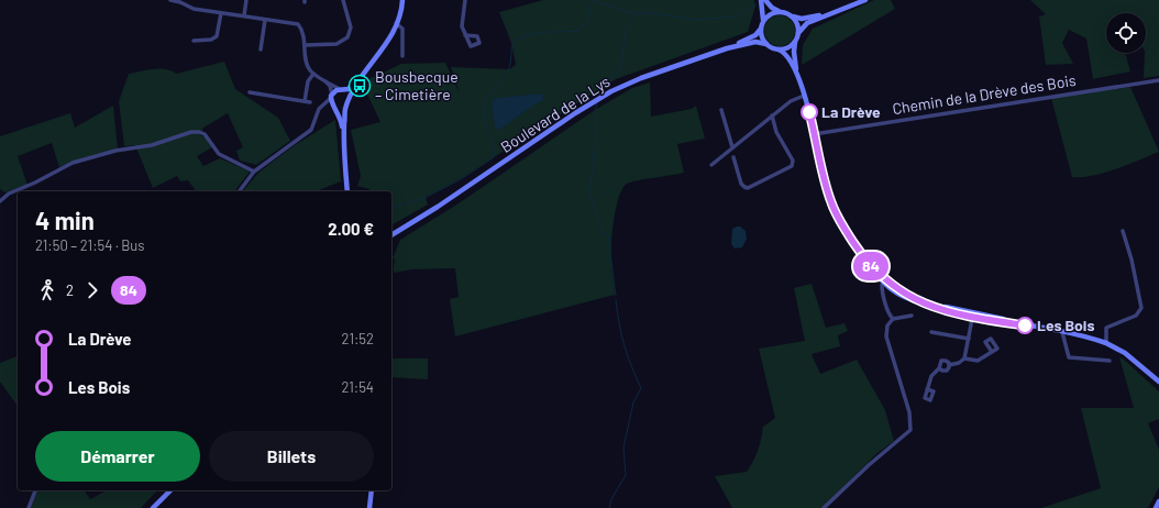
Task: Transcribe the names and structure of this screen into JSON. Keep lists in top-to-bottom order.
{
  "streets": {
    "street": ["Chemin de la Drève des Bois", "Boulevard de la Lys"]
  },
  "places": {
    "bus stop": ["Bousbecque – Cimetière"],
    "other": ["La Drève", "Les Bois"]
  },
  "lines": ["bus line 84"],
  "page": {
    "on_map": "84",
    "heading": ["4 min", "21:50 – 21:54 · Bus", "2.00 €"],
    "legs": ["2", "84"],
    "list": [
      {
        "name": "La Drève",
        "value": "21:52"
      },
      {
        "name": "Les Bois",
        "value": "21:54"
      }
    ],
    "buttons": ["Démarrer", "Billets"]
  }
}
